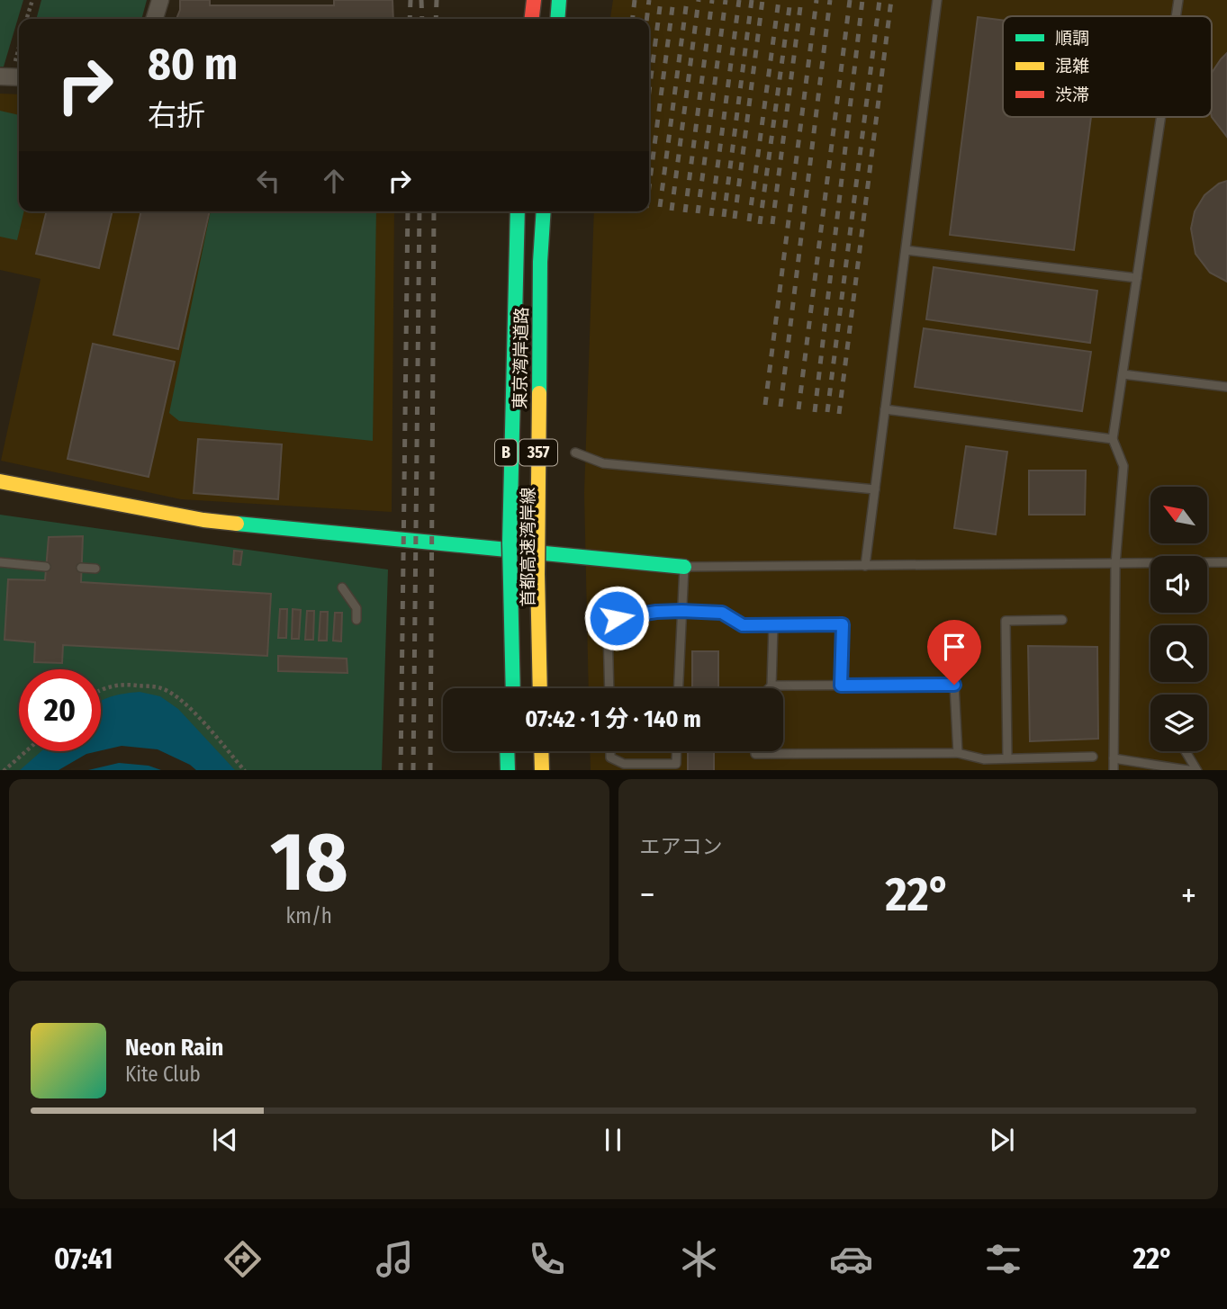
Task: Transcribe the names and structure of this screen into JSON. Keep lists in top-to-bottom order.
{
  "streets": {
    "main road": [
      "東京湾岸道路",
      "B",
      "357",
      "首都高速湾岸線"
    ]
  },
  "legend": ["順調", "混雑", "渋滞"],
  "north": "top left",
  "page": {
    "turn": ["80 m", "右折"],
    "limit": "20",
    "trip": "07:42 · 1 分 · 140 m",
    "tile": [
      ["18", "km/h"],
      "エアコン"
    ],
    "heat": ["−", "22°", "+"],
    "song": ["Neon Rain", "Kite Club"],
    "tabs": ["07:41", "22°"]
  }
}
